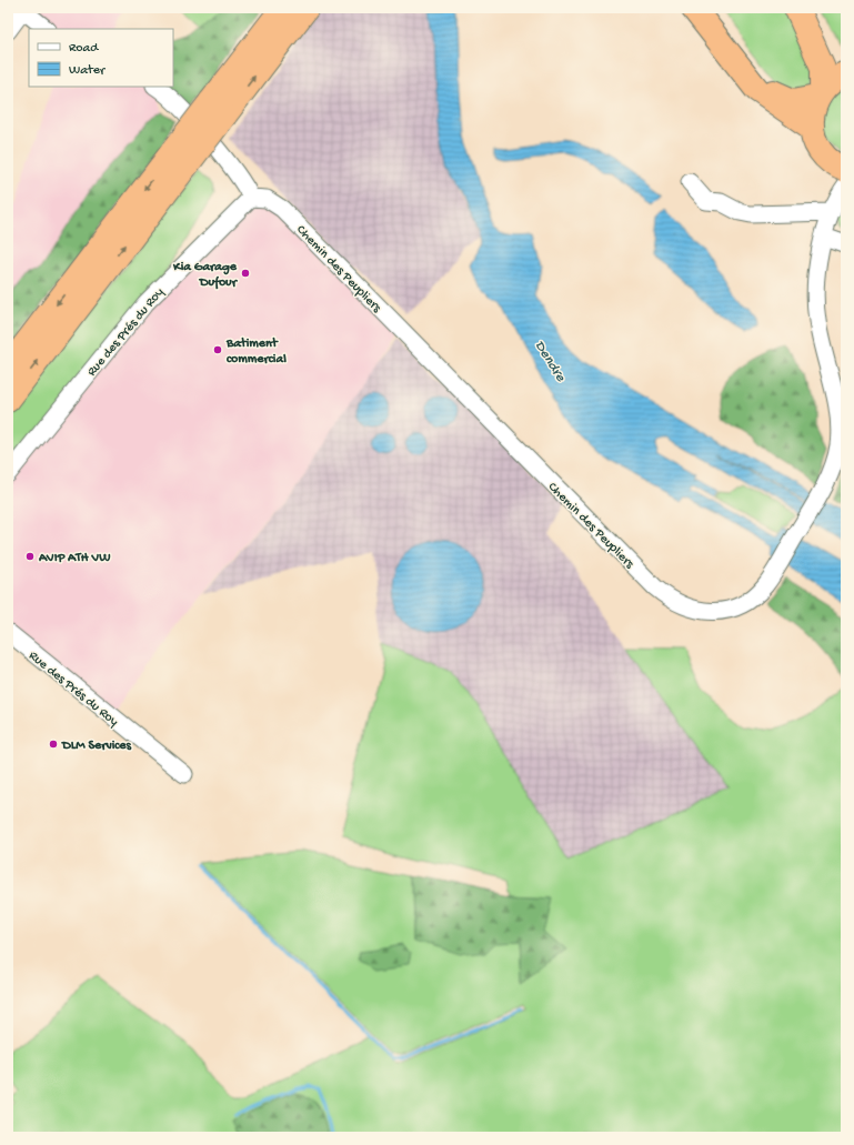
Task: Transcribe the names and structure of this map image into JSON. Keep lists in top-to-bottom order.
{
  "streets": {
    "street": ["Chemin des Peupliers", "Rue des Prés du Roy"]
  },
  "crossings": [
    ["Chemin des Peupliers", "Rue des Prés du Roy"]
  ],
  "water": ["Dendre"],
  "places": [
    "Kia Garage Dufour",
    "Batiment commercial",
    "AVIP ATH VW",
    "DLM Services"
  ],
  "legend": ["Road", "Water"]
}
